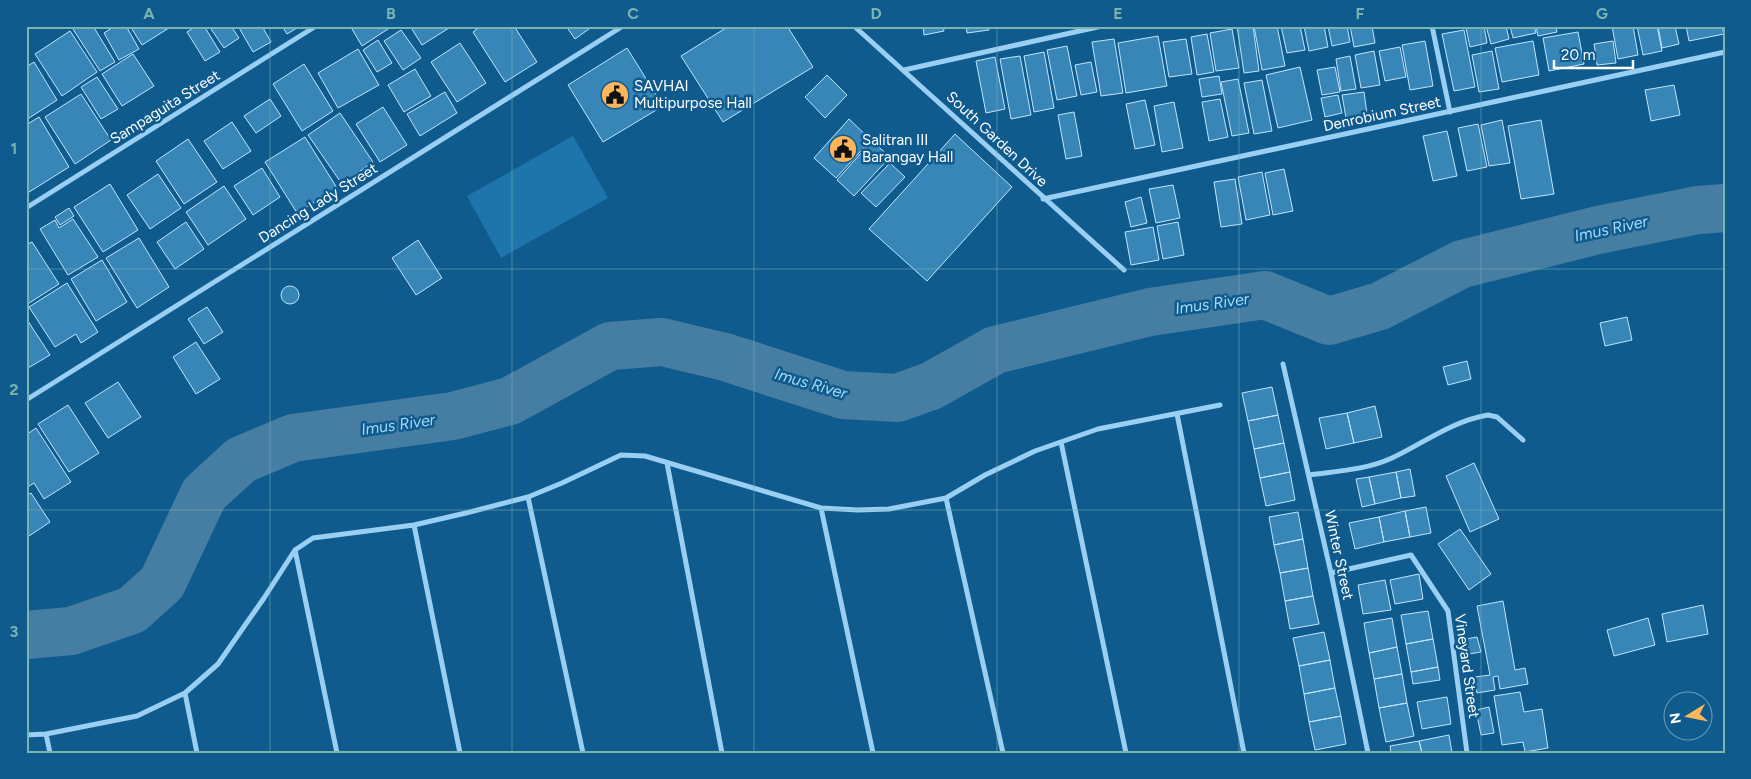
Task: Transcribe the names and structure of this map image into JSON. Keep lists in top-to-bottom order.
{
  "streets": {
    "street": [
      "Sampaguita Street",
      "Denrobium Street",
      "South Garden Drive",
      "Dancing Lady Street",
      "Winter Street",
      "Vineyard Street"
    ]
  },
  "crossings": [
    ["Denrobium Street", "South Garden Drive"],
    ["Winter Street", "Vineyard Street"]
  ],
  "water": ["Imus River"],
  "places": {
    "public building": ["SAVHAI Multipurpose Hall", "Salitran III Barangay Hall"]
  },
  "scale_bar": "20 m",
  "north": "left",
  "grid": {
    "columns": [
      "A",
      "B",
      "C",
      "D",
      "E",
      "F",
      "G"
    ],
    "rows": ["1", "2", "3"]
  }
}
